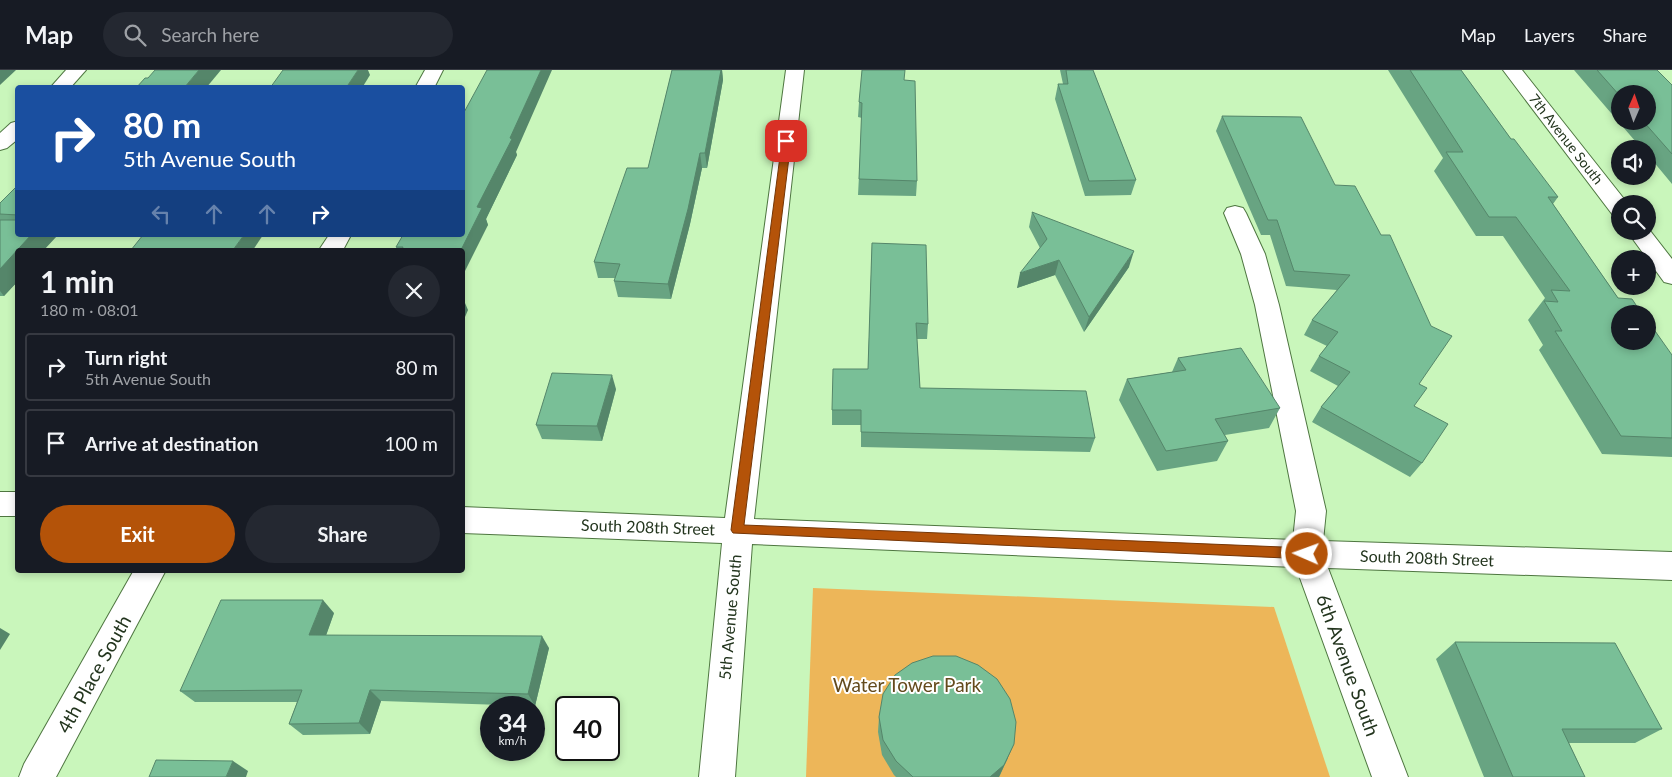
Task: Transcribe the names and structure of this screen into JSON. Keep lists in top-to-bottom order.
{
  "streets": {
    "street": [
      "7th Avenue South",
      "South 208th Street",
      "5th Avenue South",
      "6th Avenue South",
      "4th Place South"
    ]
  },
  "crossings": [
    ["South 208th Street", "5th Avenue South"],
    ["South 208th Street", "6th Avenue South"]
  ],
  "parks": ["Water Tower Park"],
  "north": "top",
  "page": {
    "header": "Map",
    "search": "Search here",
    "nav": ["Map", "Layers", "Share"],
    "map_buttons": ["+", "−"],
    "turn": ["80 m", "5th Avenue South"],
    "heading": ["1 min", "180 m · 08:01"],
    "list": [
      {
        "name": "Turn right",
        "note": "5th Avenue South",
        "value": "80 m"
      },
      {
        "name": "Arrive at destination",
        "value": "100 m"
      }
    ],
    "buttons": ["Exit", "Share"],
    "speed": "34 km/h",
    "limit": "40"
  }
}
